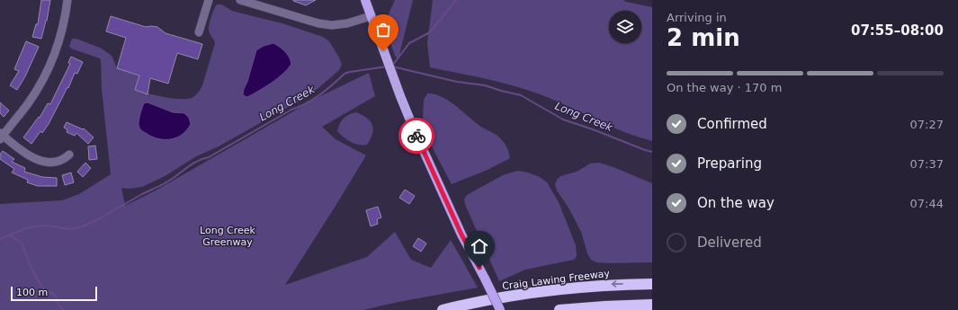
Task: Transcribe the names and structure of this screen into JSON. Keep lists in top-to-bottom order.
{
  "streets": {
    "highway": ["Craig Lawing Freeway"]
  },
  "water": ["Long Creek"],
  "parks": ["Long Creek Greenway"],
  "scale_bar": "100 m",
  "page": {
    "heading": ["2 min", "Arriving in", "07:55–08:00"],
    "bar": "On the way · 170 m",
    "list": [
      ["Confirmed", "07:27"],
      ["Preparing", "07:37"],
      ["On the way", "07:44"],
      "Delivered"
    ],
    "scale": "100 m"
  }
}
